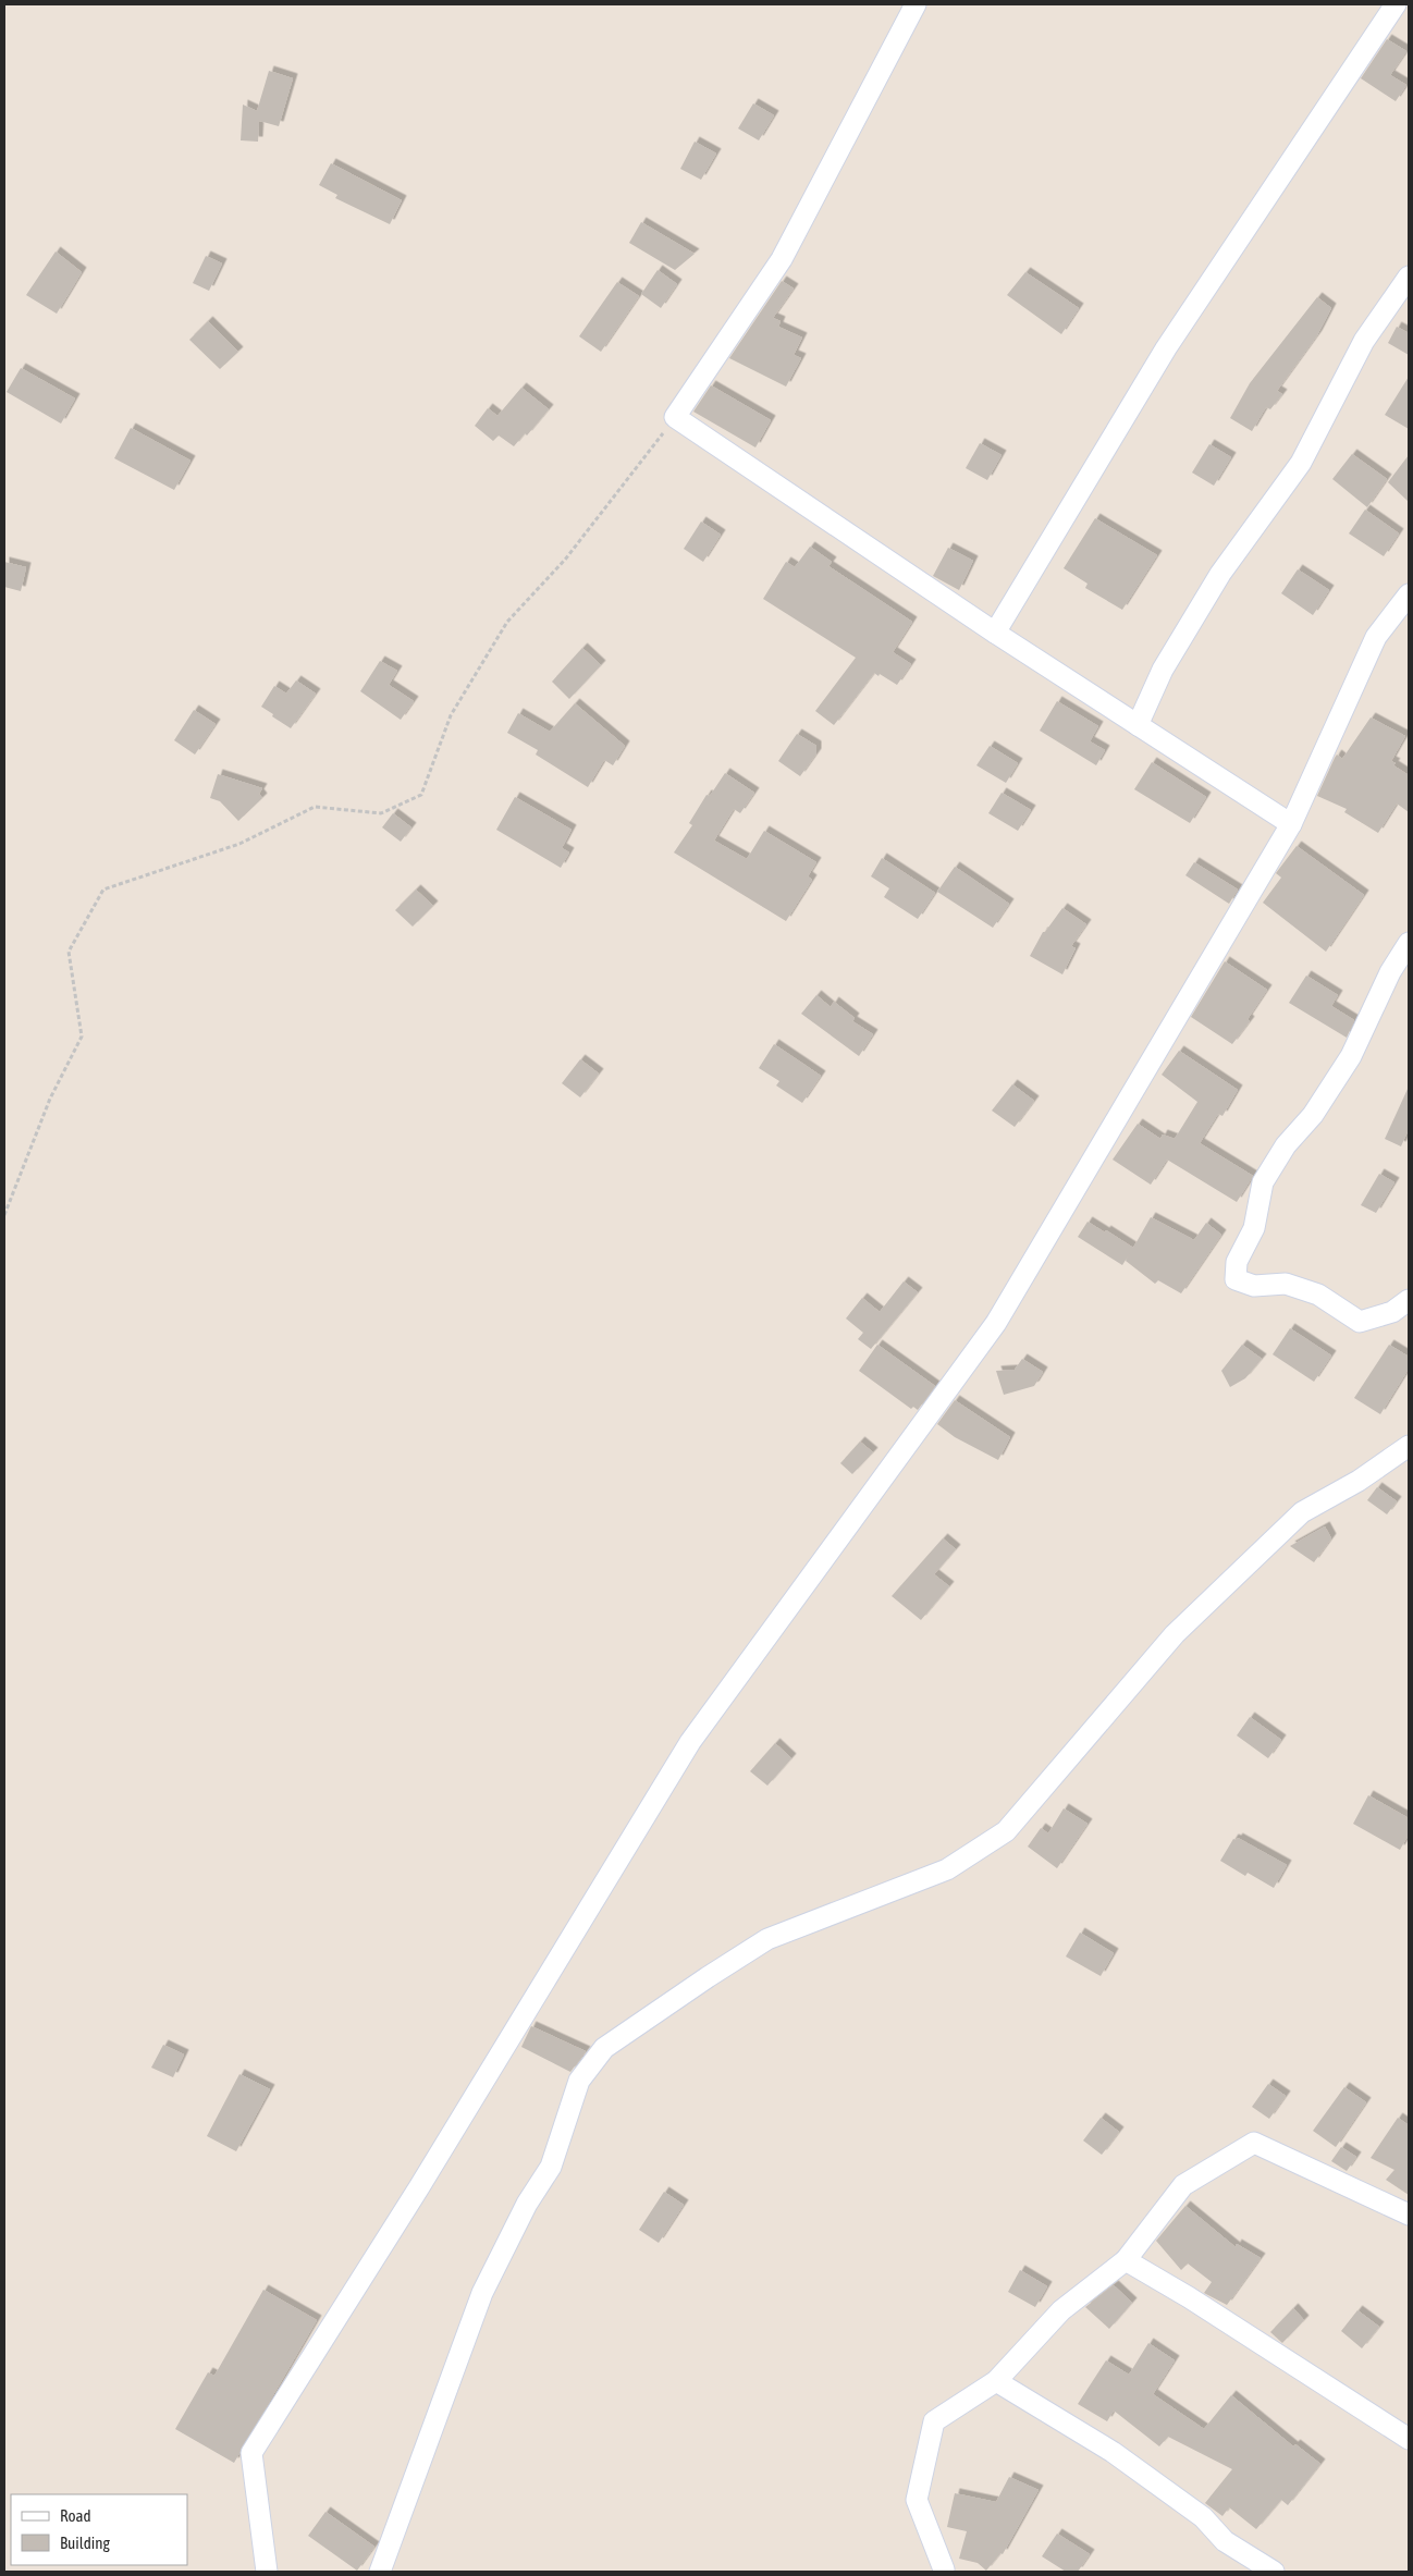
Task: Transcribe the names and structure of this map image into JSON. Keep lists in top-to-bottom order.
{
  "legend": ["Road", "Building"]
}
